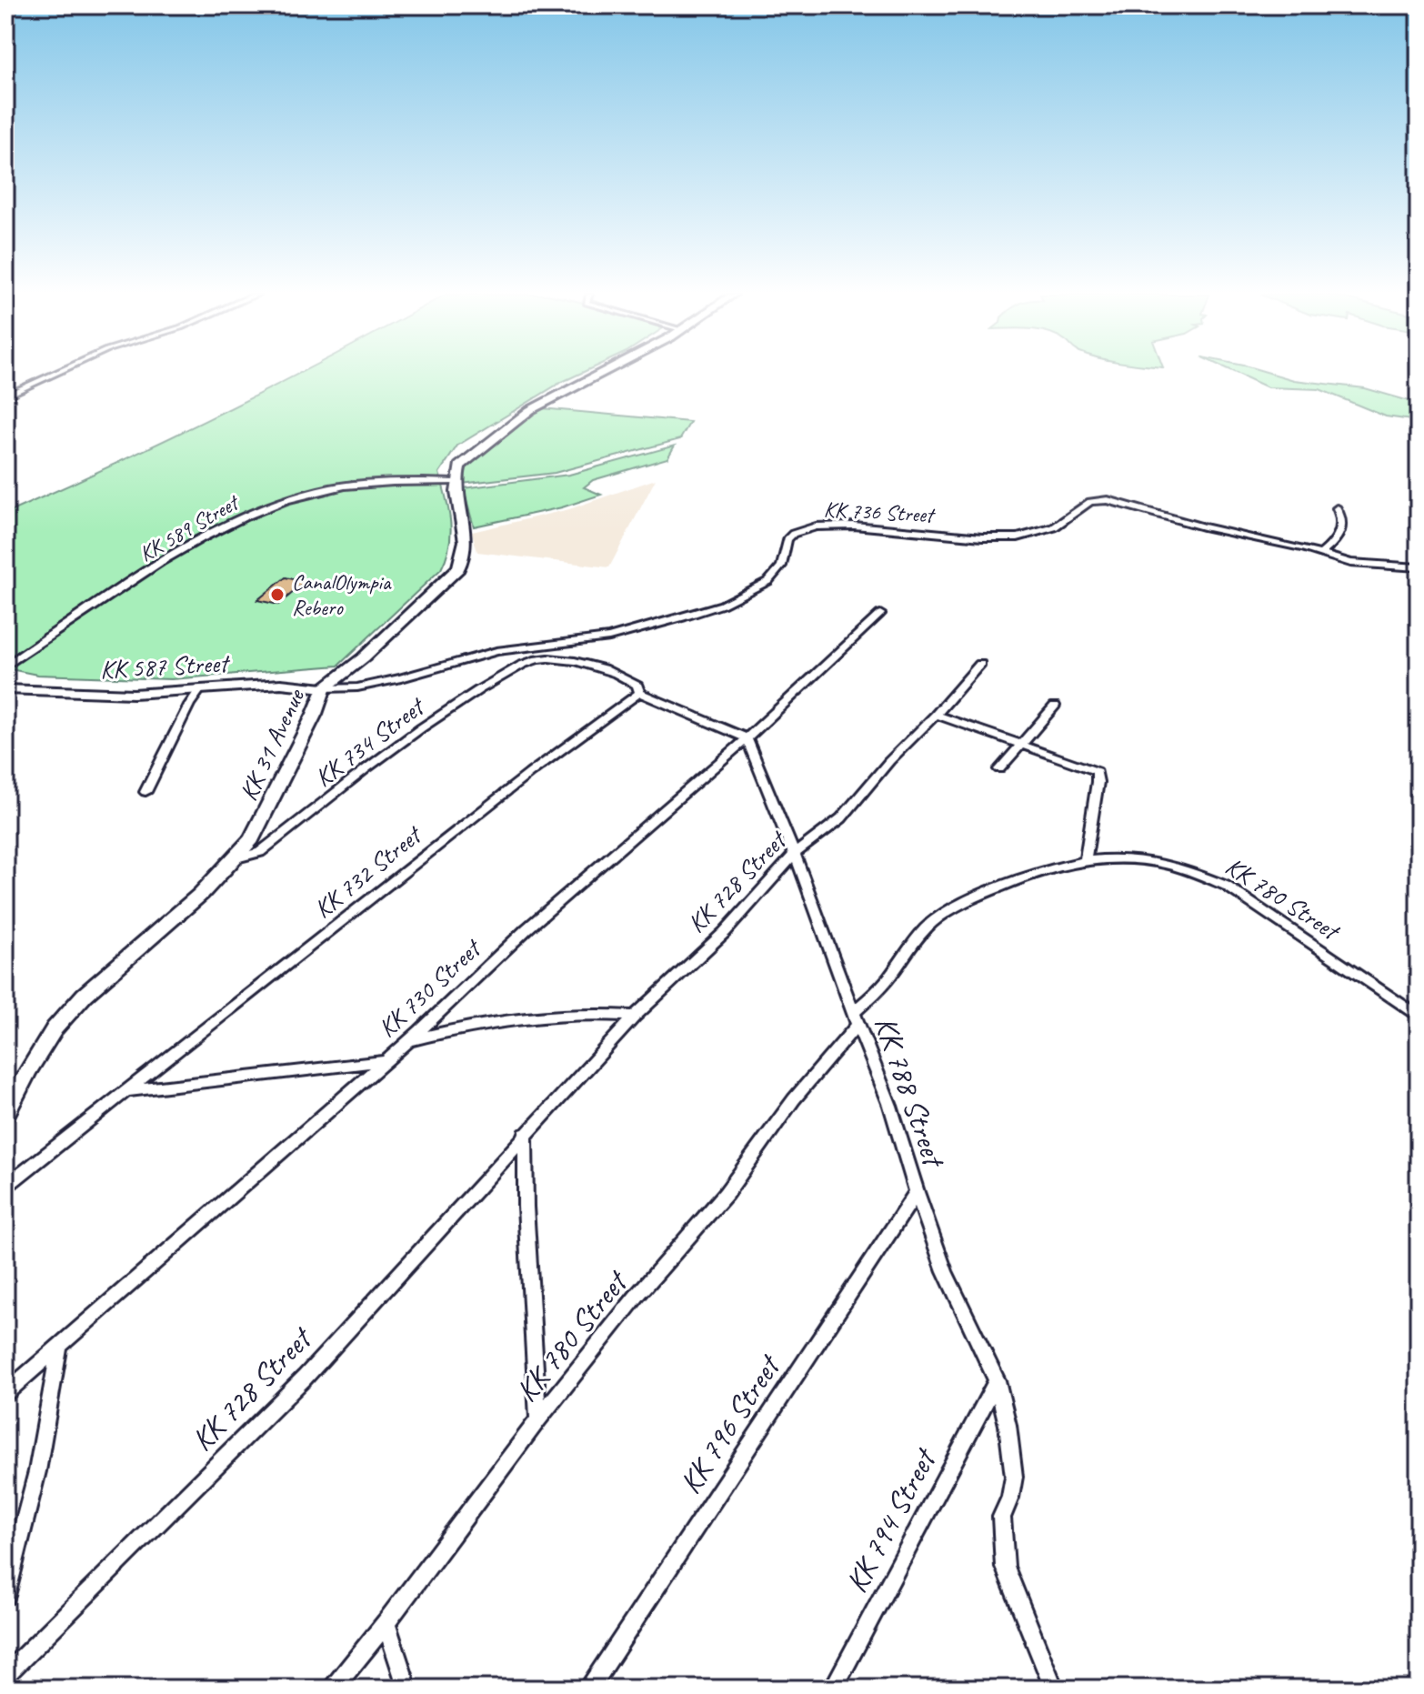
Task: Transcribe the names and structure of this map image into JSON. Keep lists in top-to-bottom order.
{
  "streets": {
    "main road": ["KK 31 Avenue"],
    "street": [
      "KK 736 Street",
      "KK 589 Street",
      "KK 587 Street",
      "KK 734 Street",
      "KK 732 Street",
      "KK 728 Street",
      "KK 780 Street",
      "KK 730 Street",
      "KK 788 Street",
      "KK 796 Street",
      "KK 794 Street"
    ]
  },
  "crossings": [
    ["KK 736 Street", "KK 587 Street"],
    ["KK 736 Street", "KK 31 Avenue"],
    ["KK 589 Street", "KK 31 Avenue"],
    ["KK 587 Street", "KK 31 Avenue"],
    ["KK 734 Street", "KK 31 Avenue"],
    ["KK 728 Street", "KK 788 Street"],
    ["KK 780 Street", "KK 788 Street"],
    ["KK 730 Street", "KK 788 Street"],
    ["KK 788 Street", "KK 796 Street"],
    ["KK 788 Street", "KK 794 Street"]
  ],
  "places": ["CanalOlympia Rebero"]
}
